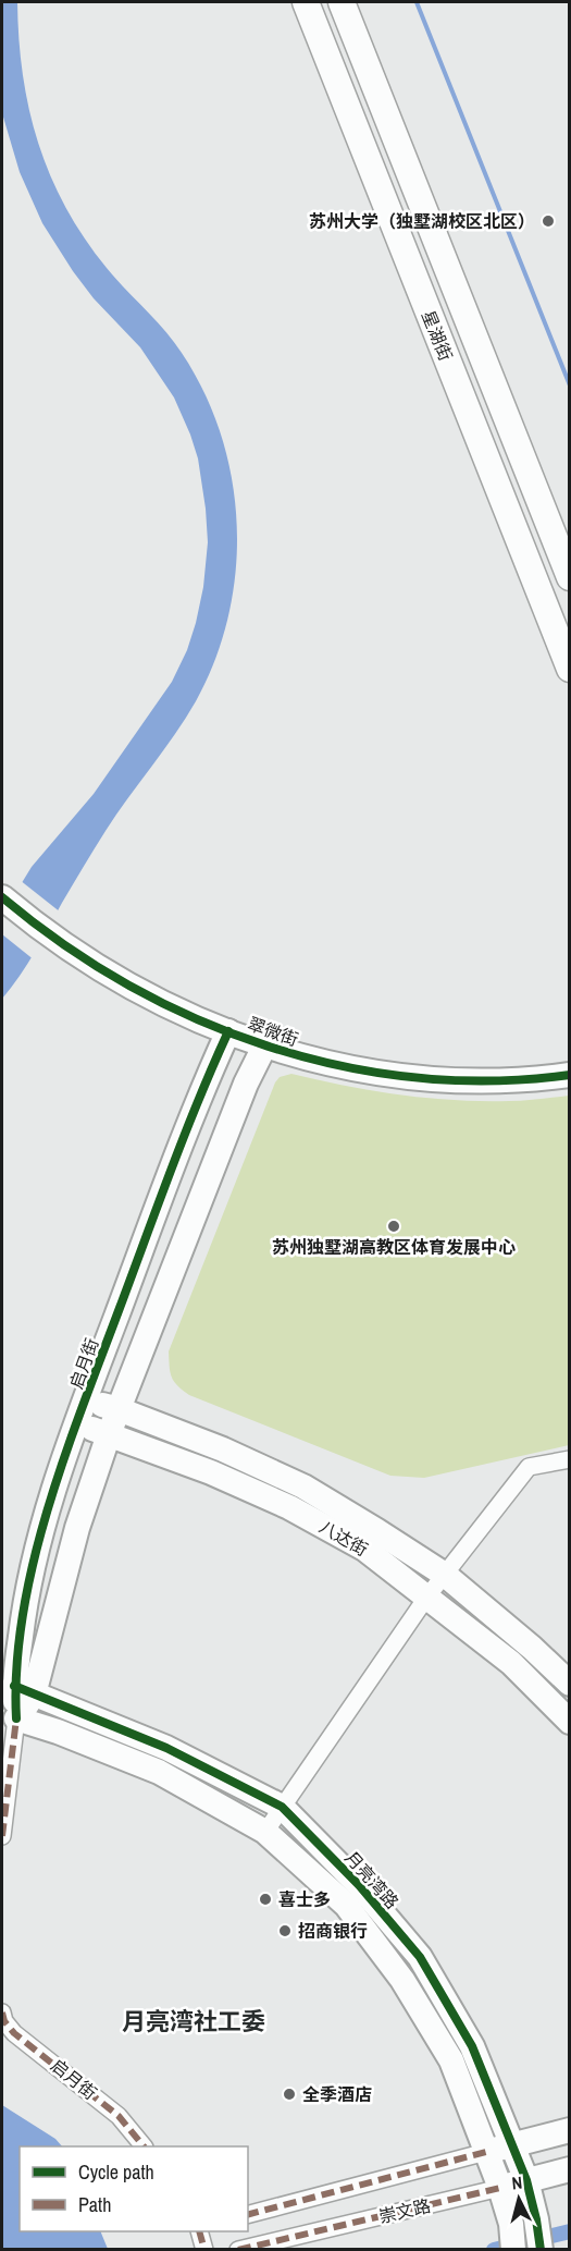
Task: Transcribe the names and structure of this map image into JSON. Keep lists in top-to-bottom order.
{
  "streets": {
    "main road": ["星湖街"],
    "street": [
      "翠微街",
      "启月街",
      "八达街",
      "月亮湾路",
      "崇文路"
    ]
  },
  "crossings": [
    ["翠微街", "启月街"],
    ["启月街", "八达街"],
    ["启月街", "月亮湾路"],
    ["月亮湾路", "崇文路"]
  ],
  "districts": ["月亮湾社工委"],
  "places": [
    "苏州大学（独墅湖校区北区）",
    "苏州独墅湖高教区体育发展中心",
    "喜士多",
    "招商银行",
    "全季酒店"
  ],
  "legend": ["Cycle path", "Path"],
  "north": "top"
}
